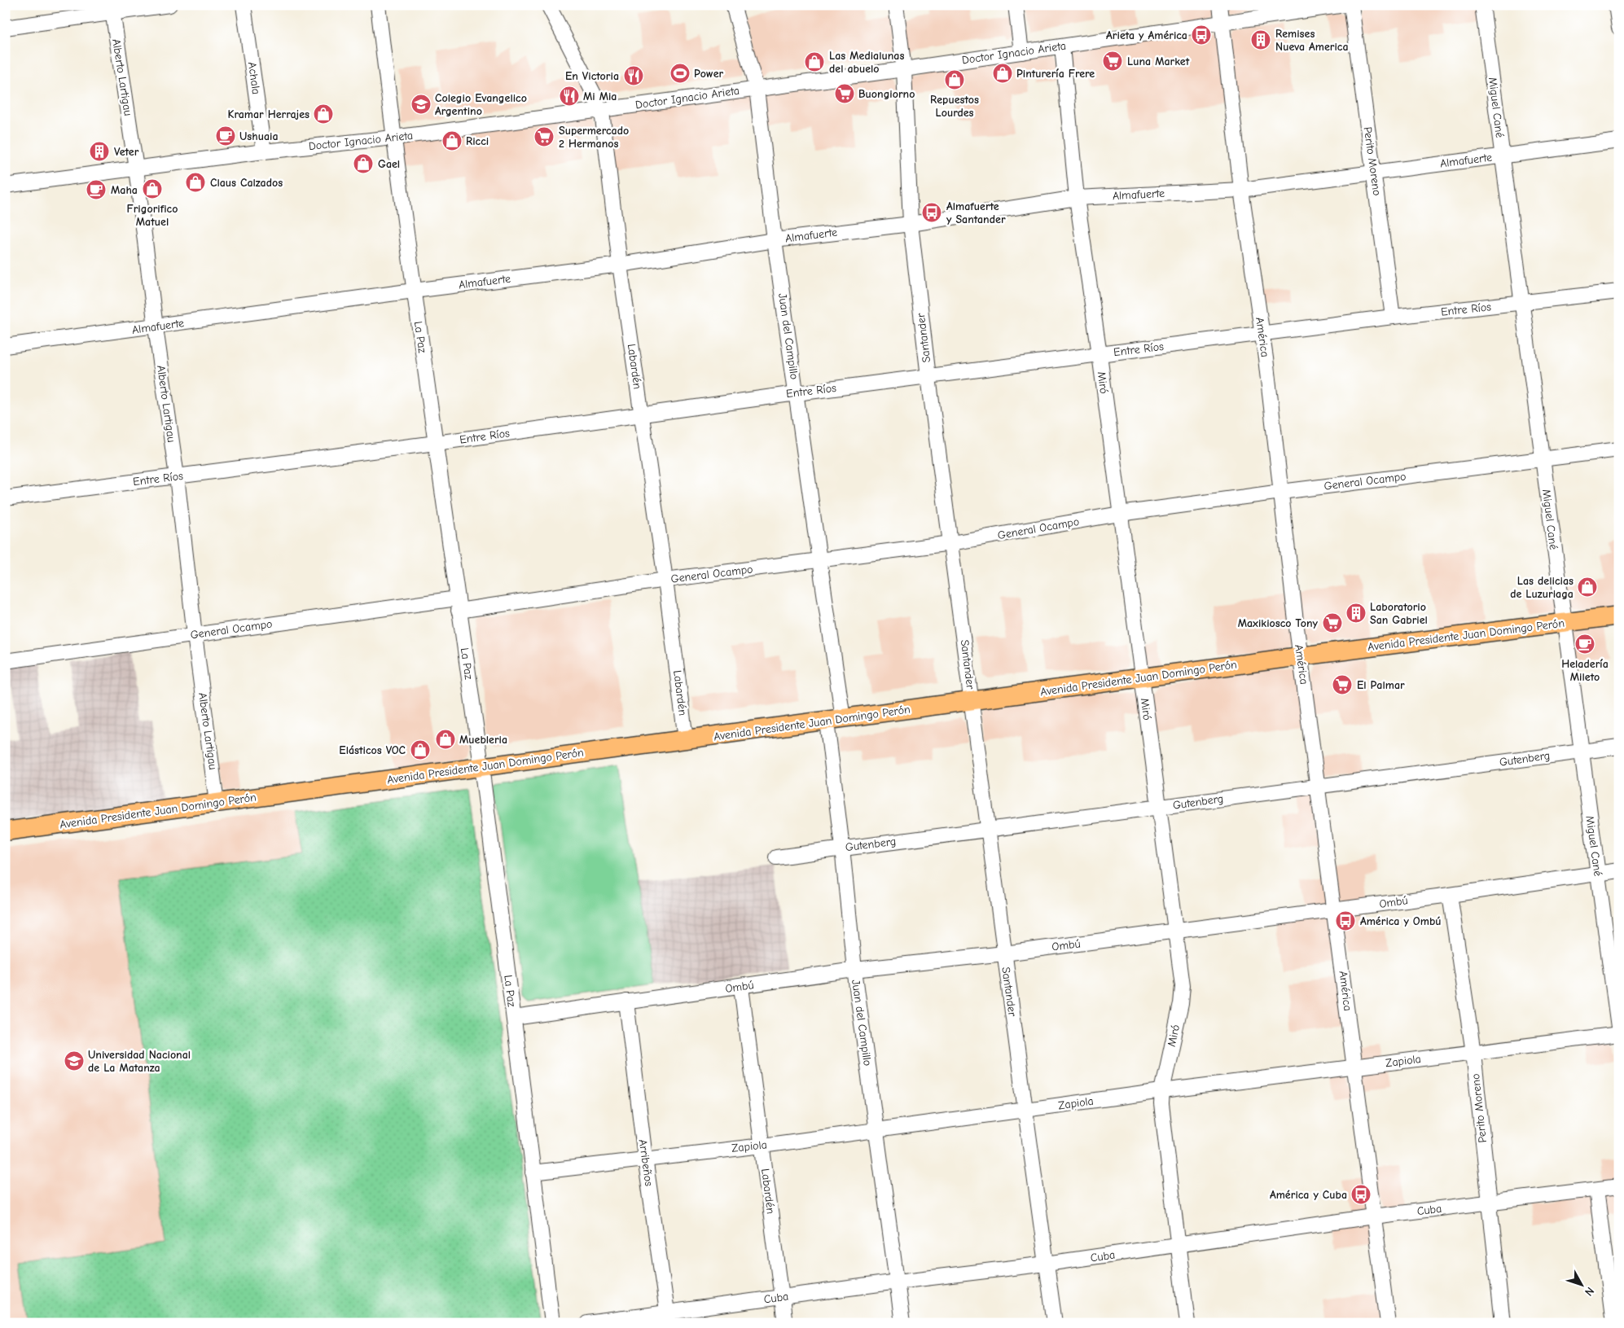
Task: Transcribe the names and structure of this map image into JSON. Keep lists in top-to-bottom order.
{
  "streets": {
    "main road": ["Avenida Presidente Juan Domingo Perón"],
    "street": [
      "Doctor Ignacio Arieta",
      "Alberto Lartigau",
      "Achala",
      "Miguel Cané",
      "Almafuerte",
      "Perito Moreno",
      "Entre Ríos",
      "Juan del Campillo",
      "La Paz",
      "América",
      "Santander",
      "Labardén",
      "Miró",
      "General Ocampo",
      "Gutenberg",
      "Ombú",
      "Zapiola",
      "Arribeños",
      "Cuba"
    ]
  },
  "crossings": [
    ["Doctor Ignacio Arieta", "Alberto Lartigau"],
    ["Doctor Ignacio Arieta", "Achala"],
    ["Doctor Ignacio Arieta", "Juan del Campillo"],
    ["Doctor Ignacio Arieta", "La Paz"],
    ["Doctor Ignacio Arieta", "América"],
    ["Doctor Ignacio Arieta", "Santander"],
    ["Doctor Ignacio Arieta", "Labardén"],
    ["Doctor Ignacio Arieta", "Miró"],
    ["Alberto Lartigau", "Almafuerte"],
    ["Alberto Lartigau", "Entre Ríos"],
    ["Alberto Lartigau", "General Ocampo"],
    ["Alberto Lartigau", "Avenida Presidente Juan Domingo Perón"],
    ["Miguel Cané", "Almafuerte"],
    ["Miguel Cané", "Entre Ríos"],
    ["Miguel Cané", "General Ocampo"],
    ["Miguel Cané", "Avenida Presidente Juan Domingo Perón"],
    ["Miguel Cané", "Gutenberg"],
    ["Miguel Cané", "Ombú"],
    ["Miguel Cané", "Zapiola"],
    ["Almafuerte", "Perito Moreno"],
    ["Almafuerte", "Juan del Campillo"],
    ["Almafuerte", "La Paz"],
    ["Almafuerte", "América"],
    ["Almafuerte", "Santander"],
    ["Almafuerte", "Labardén"],
    ["Almafuerte", "Miró"],
    ["Perito Moreno", "Entre Ríos"],
    ["Perito Moreno", "Ombú"],
    ["Perito Moreno", "Zapiola"],
    ["Perito Moreno", "Cuba"],
    ["Entre Ríos", "Juan del Campillo"],
    ["Entre Ríos", "La Paz"],
    ["Entre Ríos", "América"],
    ["Entre Ríos", "Santander"],
    ["Entre Ríos", "Labardén"],
    ["Entre Ríos", "Miró"],
    ["Juan del Campillo", "General Ocampo"],
    ["Juan del Campillo", "Avenida Presidente Juan Domingo Perón"],
    ["Juan del Campillo", "Gutenberg"],
    ["Juan del Campillo", "Ombú"],
    ["Juan del Campillo", "Zapiola"],
    ["Juan del Campillo", "Cuba"],
    ["La Paz", "General Ocampo"],
    ["La Paz", "Avenida Presidente Juan Domingo Perón"],
    ["La Paz", "Ombú"],
    ["La Paz", "Zapiola"],
    ["América", "General Ocampo"],
    ["América", "Avenida Presidente Juan Domingo Perón"],
    ["América", "Gutenberg"],
    ["América", "Ombú"],
    ["América", "Zapiola"],
    ["América", "Cuba"],
    ["Santander", "General Ocampo"],
    ["Santander", "Avenida Presidente Juan Domingo Perón"],
    ["Santander", "Gutenberg"],
    ["Santander", "Ombú"],
    ["Santander", "Zapiola"],
    ["Santander", "Cuba"],
    ["Labardén", "General Ocampo"],
    ["Labardén", "Avenida Presidente Juan Domingo Perón"],
    ["Labardén", "Ombú"],
    ["Labardén", "Zapiola"],
    ["Labardén", "Cuba"],
    ["Miró", "General Ocampo"],
    ["Miró", "Avenida Presidente Juan Domingo Perón"],
    ["Miró", "Gutenberg"],
    ["Miró", "Ombú"],
    ["Miró", "Zapiola"],
    ["Miró", "Cuba"],
    ["Ombú", "Arribeños"],
    ["Zapiola", "Arribeños"],
    ["Arribeños", "Cuba"]
  ],
  "places": {
    "bus stop": [
      "Arieta y América",
      "Almafuerte y Santander",
      "América y Ombú",
      "América y Cuba"
    ],
    "building": ["Remises Nueva America", "Veter", "Laboratorio San Gabriel"],
    "supermarket": [
      "Luna Market",
      "Buongiorno",
      "Supermercado 2 Hermanos",
      "Maxikiosco Tony",
      "El Palmar"
    ],
    "shop": [
      "Las Medialunas del abuelo",
      "Pinturería Frere",
      "Repuestos Lourdes",
      "Kramar Herrajes",
      "Ricci",
      "Gael",
      "Claus Calzados",
      "Frigorifico Matuel",
      "Las delicias de Luzuriaga",
      "Muebleria",
      "Elásticos VOC"
    ],
    "sports": ["Power"],
    "restaurant": ["En Victoria", "Mi Mia"],
    "school or university": ["Colegio Evangelico Argentino", "Universidad Nacional de La Matanza"],
    "cafe": ["Ushuaia", "Maha", "Heladería Mileto"]
  },
  "north": "bottom right"
}
